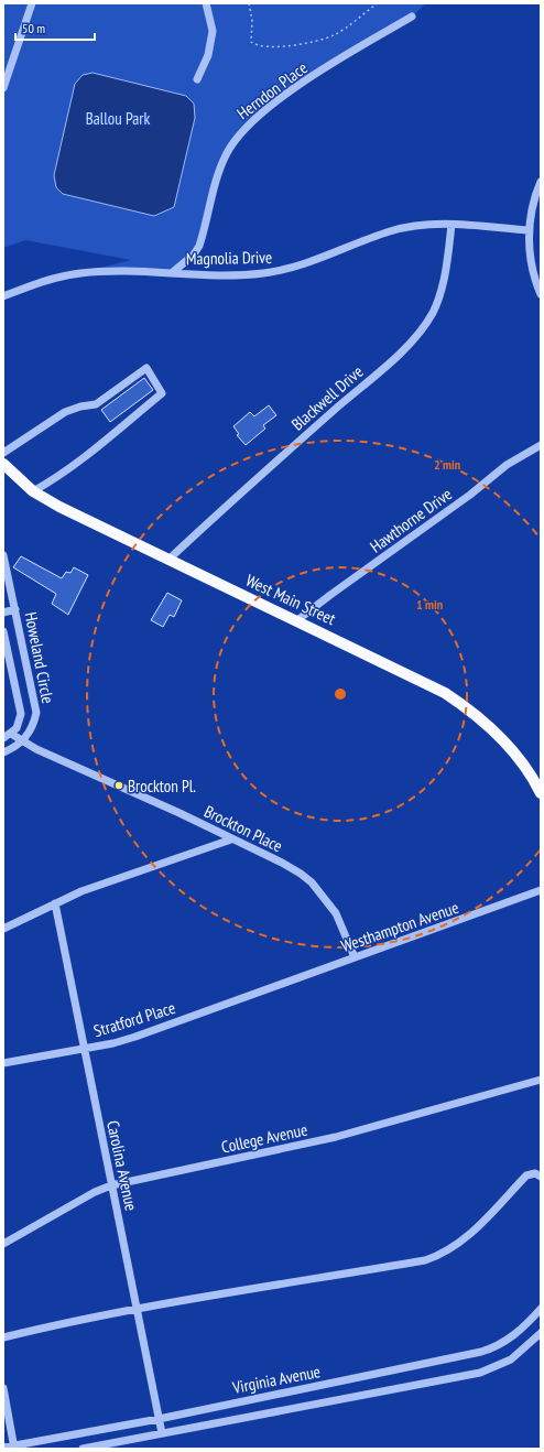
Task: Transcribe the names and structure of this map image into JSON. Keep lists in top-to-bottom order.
{
  "streets": {
    "main road": ["West Main Street"],
    "street": [
      "Herndon Place",
      "Magnolia Drive",
      "Blackwell Drive",
      "Hawthorne Drive",
      "Howeland Circle",
      "Brockton Place",
      "Westhampton Avenue",
      "Stratford Place",
      "College Avenue",
      "Carolina Avenue",
      "Virginia Avenue"
    ]
  },
  "crossings": [
    ["Herndon Place", "Magnolia Drive"],
    ["Magnolia Drive", "Blackwell Drive"],
    ["Blackwell Drive", "West Main Street"],
    ["Hawthorne Drive", "West Main Street"],
    ["Howeland Circle", "Brockton Place"],
    ["Brockton Place", "Westhampton Avenue"],
    ["Westhampton Avenue", "Stratford Place"],
    ["Stratford Place", "Carolina Avenue"],
    ["College Avenue", "Carolina Avenue"],
    ["Carolina Avenue", "Virginia Avenue"]
  ],
  "parks": ["Ballou Park"],
  "places": ["Brockton Pl."],
  "scale_bar": "50 m",
  "rings": ["2 min", "1 min"]
}
